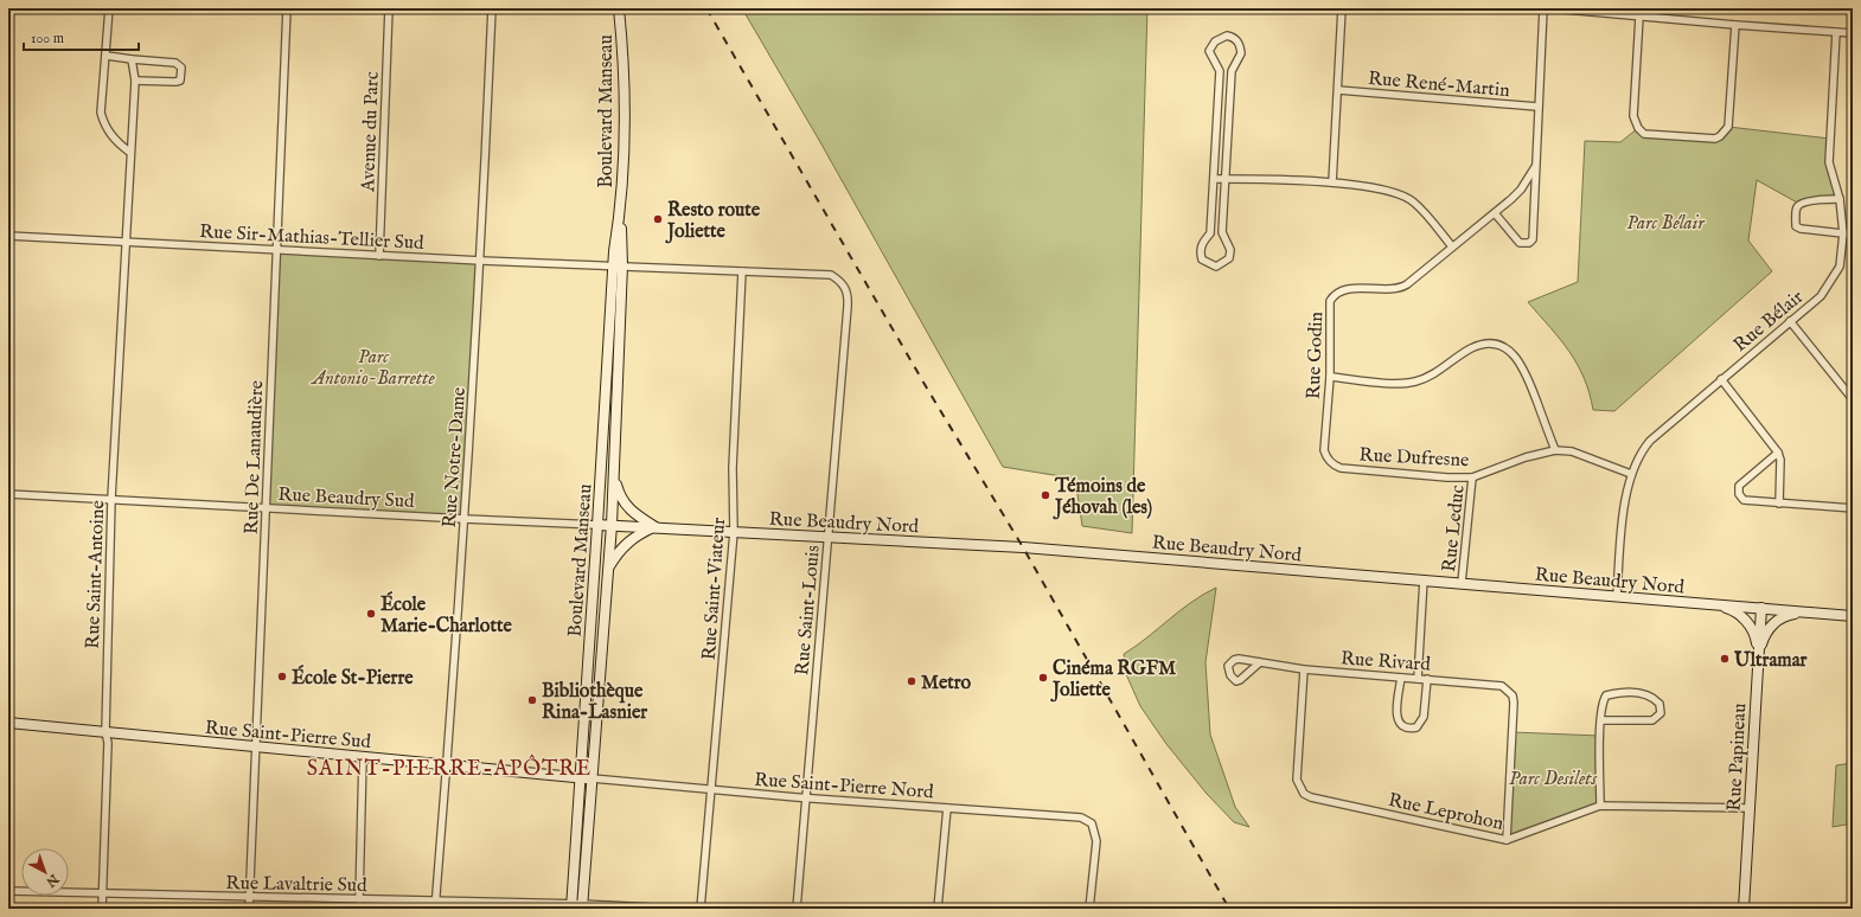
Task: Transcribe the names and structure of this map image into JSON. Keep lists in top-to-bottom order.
{
  "streets": {
    "main road": [
      "Boulevard Manseau",
      "Rue Beaudry Nord",
      "Rue Saint-Pierre Sud",
      "Rue Papineau"
    ],
    "street": [
      "Rue René-Martin",
      "Avenue du Parc",
      "Rue Sir-Mathias-Tellier Sud",
      "Rue Bélair",
      "Rue Godin",
      "Rue Dufresne",
      "Rue De Lanaudière",
      "Rue Notre-Dame",
      "Rue Beaudry Sud",
      "Rue Leduc",
      "Rue Saint-Antoine",
      "Rue Saint-Viateur",
      "Rue Saint-Louis",
      "Rue Rivard",
      "Rue Saint-Pierre Nord",
      "Rue Leprohon",
      "Rue Lavaltrie Sud"
    ]
  },
  "crossings": [
    ["Rue René-Martin", "Rue Godin"],
    ["Boulevard Manseau", "Rue Sir-Mathias-Tellier Sud"],
    ["Boulevard Manseau", "Rue Beaudry Sud"],
    ["Boulevard Manseau", "Rue Beaudry Nord"],
    ["Boulevard Manseau", "Rue Saint-Pierre Sud"],
    ["Boulevard Manseau", "Rue Saint-Pierre Nord"],
    ["Boulevard Manseau", "Rue Lavaltrie Sud"],
    ["Avenue du Parc", "Rue Sir-Mathias-Tellier Sud"],
    ["Rue Sir-Mathias-Tellier Sud", "Rue De Lanaudière"],
    ["Rue Sir-Mathias-Tellier Sud", "Rue Notre-Dame"],
    ["Rue Sir-Mathias-Tellier Sud", "Rue Saint-Antoine"],
    ["Rue Sir-Mathias-Tellier Sud", "Rue Saint-Viateur"],
    ["Rue Sir-Mathias-Tellier Sud", "Rue Saint-Louis"],
    ["Rue Bélair", "Rue Dufresne"],
    ["Rue Bélair", "Rue Beaudry Nord"],
    ["Rue Godin", "Rue Dufresne"],
    ["Rue Dufresne", "Rue Leduc"],
    ["Rue De Lanaudière", "Rue Beaudry Sud"],
    ["Rue De Lanaudière", "Rue Saint-Pierre Sud"],
    ["Rue De Lanaudière", "Rue Lavaltrie Sud"],
    ["Rue Notre-Dame", "Rue Beaudry Sud"],
    ["Rue Notre-Dame", "Rue Saint-Pierre Sud"],
    ["Rue Notre-Dame", "Rue Lavaltrie Sud"],
    ["Rue Beaudry Sud", "Rue Beaudry Nord"],
    ["Rue Beaudry Sud", "Rue Saint-Antoine"],
    ["Rue Beaudry Nord", "Rue Leduc"],
    ["Rue Beaudry Nord", "Rue Saint-Viateur"],
    ["Rue Beaudry Nord", "Rue Saint-Louis"],
    ["Rue Beaudry Nord", "Rue Papineau"],
    ["Rue Saint-Antoine", "Rue Saint-Pierre Sud"],
    ["Rue Saint-Antoine", "Rue Lavaltrie Sud"],
    ["Rue Saint-Viateur", "Rue Saint-Pierre Nord"],
    ["Rue Saint-Louis", "Rue Saint-Pierre Nord"],
    ["Rue Rivard", "Rue Leprohon"],
    ["Rue Saint-Pierre Sud", "Rue Saint-Pierre Nord"],
    ["Rue Papineau", "Rue Leprohon"]
  ],
  "districts": ["SAINT-PIERRE-APÔTRE"],
  "parks": ["Parc Bélair", "Parc Antonio-Barrette", "Parc Desilets"],
  "places": [
    "Resto route Joliette",
    "Témoins de Jéhovah (les)",
    "École Marie-Charlotte",
    "Ultramar",
    "École St-Pierre",
    "Cinéma RGFM Joliette",
    "Metro",
    "Bibliothèque Rina-Lasnier"
  ],
  "scale_bar": "100 m",
  "north": "bottom right"
}
